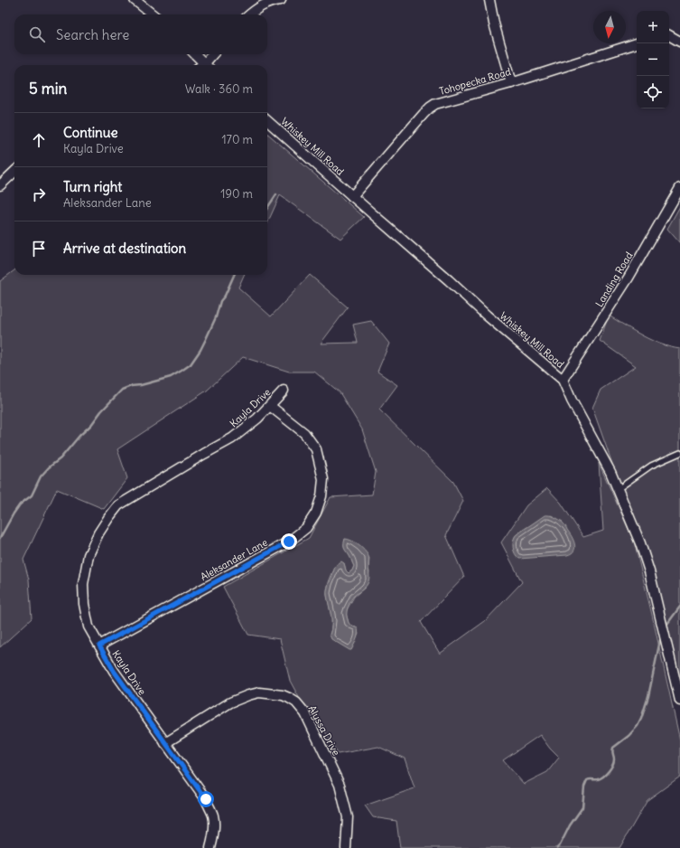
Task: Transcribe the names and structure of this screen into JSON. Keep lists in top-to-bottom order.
{
  "streets": {
    "street": [
      "Tohopecka Road",
      "Whiskey Mill Road",
      "Landing Road",
      "Kayla Drive",
      "Aleksander Lane",
      "Alyssa Drive"
    ]
  },
  "crossings": [
    ["Tohopecka Road", "Whiskey Mill Road"],
    ["Whiskey Mill Road", "Landing Road"],
    ["Kayla Drive", "Aleksander Lane"],
    ["Kayla Drive", "Alyssa Drive"]
  ],
  "north": "bottom",
  "page": {
    "map_buttons": ["+", "−"],
    "search": "Search here",
    "heading": ["5 min", "Walk · 360 m"],
    "list": [
      ["Continue", "Kayla Drive", "170 m"],
      ["Turn right", "Aleksander Lane", "190 m"],
      "Arrive at destination"
    ]
  }
}
